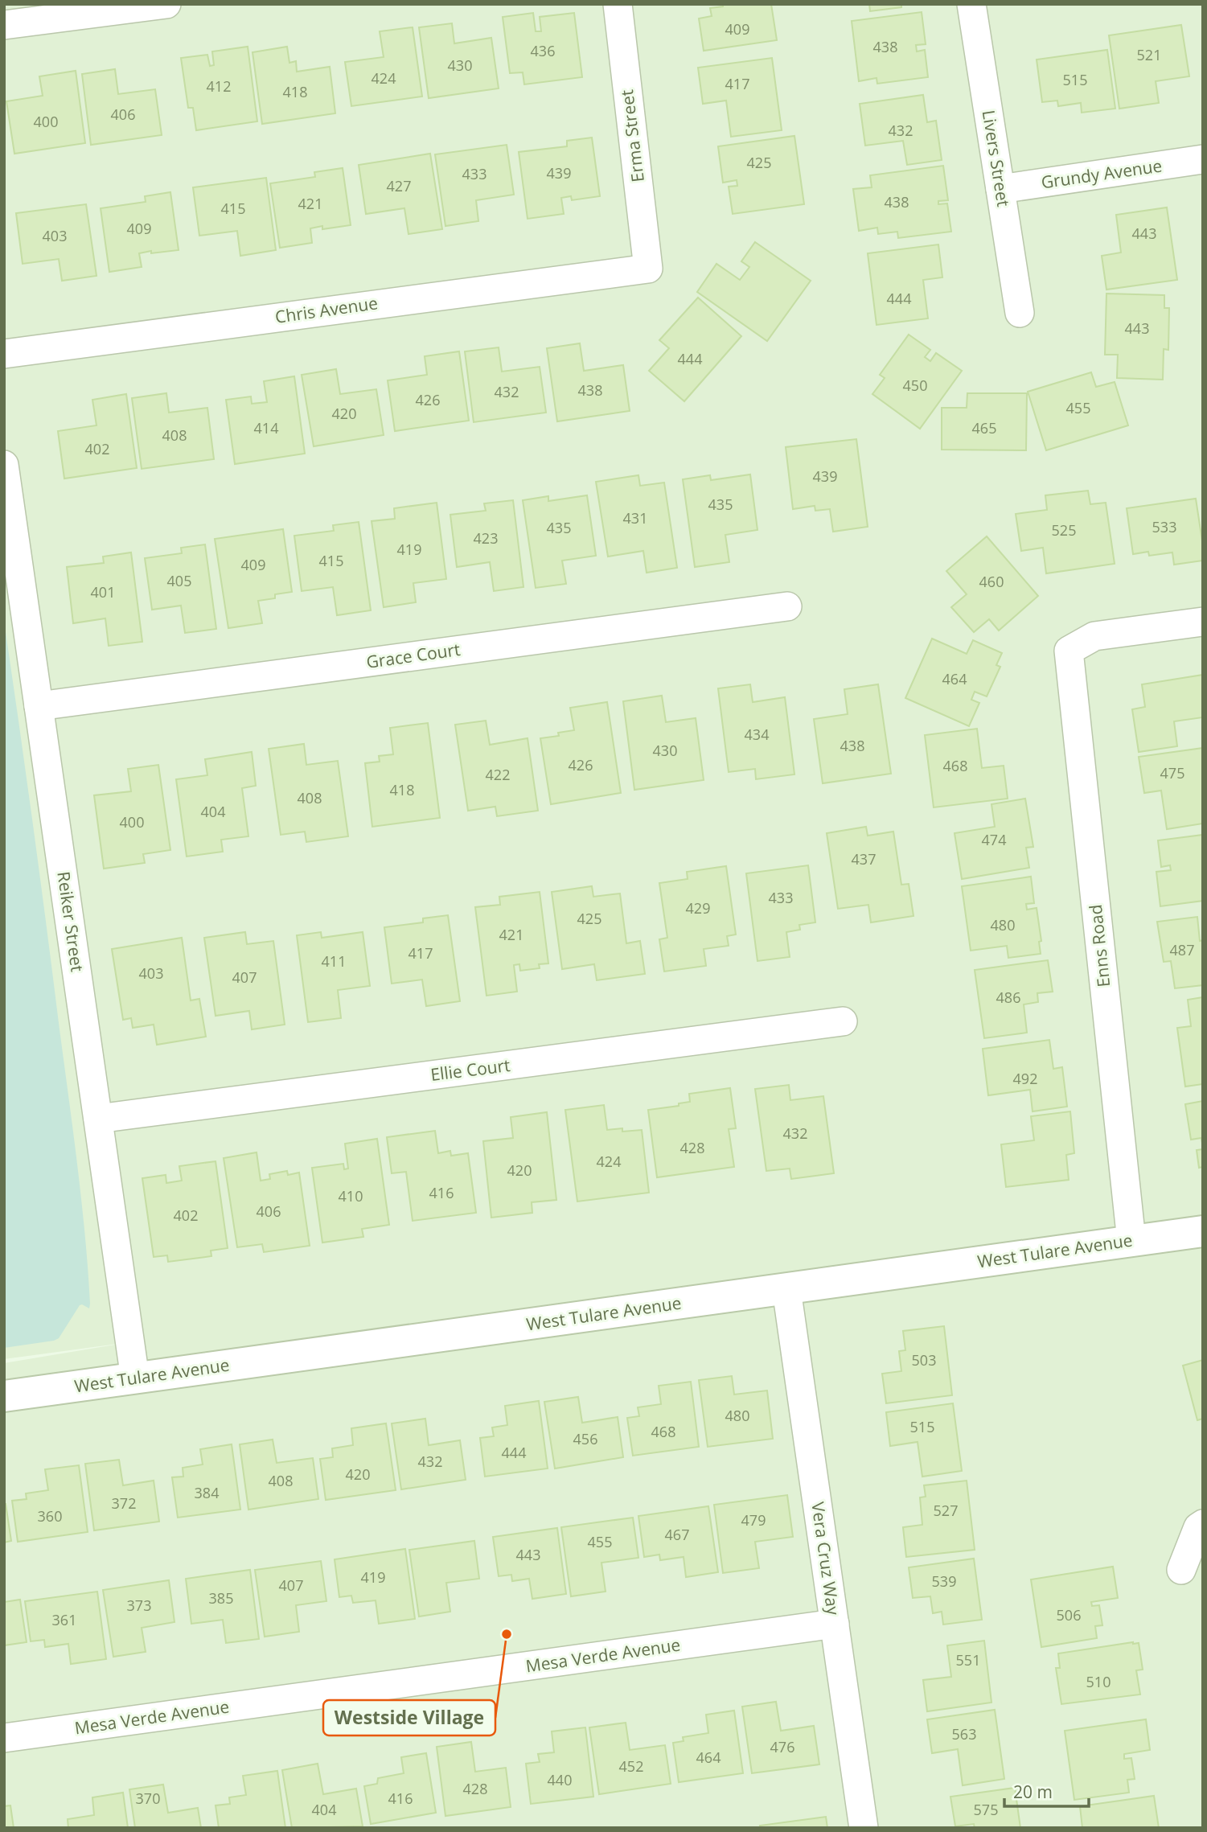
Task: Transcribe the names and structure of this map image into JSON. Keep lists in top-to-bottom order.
{
  "streets": {
    "street": [
      "Erma Street",
      "Livers Street",
      "Grundy Avenue",
      "Chris Avenue",
      "Grace Court",
      "Reiker Street",
      "Enns Road",
      "Ellie Court",
      "West Tulare Avenue",
      "Vera Cruz Way",
      "Mesa Verde Avenue"
    ]
  },
  "crossings": [
    ["Erma Street", "Chris Avenue"],
    ["Livers Street", "Grundy Avenue"],
    ["Grace Court", "Reiker Street"],
    ["Reiker Street", "Ellie Court"],
    ["Reiker Street", "West Tulare Avenue"],
    ["Enns Road", "West Tulare Avenue"],
    ["West Tulare Avenue", "Vera Cruz Way"],
    ["Vera Cruz Way", "Mesa Verde Avenue"]
  ],
  "places": ["Westside Village"],
  "house_numbers": [
    "409",
    "438",
    "436",
    "521",
    "430",
    "424",
    "515",
    "417",
    "412",
    "418",
    "406",
    "400",
    "432",
    "425",
    "439",
    "433",
    "427",
    "438",
    "421",
    "415",
    "409",
    "443",
    "403",
    "444",
    "443",
    "444",
    "450",
    "438",
    "432",
    "426",
    "455",
    "420",
    "414",
    "465",
    "408",
    "402",
    "439",
    "435",
    "431",
    "533",
    "435",
    "525",
    "423",
    "419",
    "415",
    "409",
    "405",
    "460",
    "401",
    "464",
    "434",
    "438",
    "430",
    "426",
    "468",
    "475",
    "422",
    "418",
    "408",
    "404",
    "400",
    "474",
    "437",
    "433",
    "429",
    "425",
    "480",
    "421",
    "487",
    "417",
    "411",
    "403",
    "407",
    "486",
    "492",
    "432",
    "428",
    "424",
    "420",
    "416",
    "410",
    "406",
    "402",
    "503",
    "480",
    "515",
    "468",
    "456",
    "444",
    "432",
    "420",
    "408",
    "384",
    "372",
    "527",
    "360",
    "479",
    "467",
    "455",
    "443",
    "419",
    "539",
    "407",
    "385",
    "373",
    "506",
    "361",
    "551",
    "510",
    "563",
    "476",
    "464",
    "452",
    "440",
    "428",
    "370",
    "416",
    "404",
    "575"
  ],
  "scale_bar": "20 m"
}
